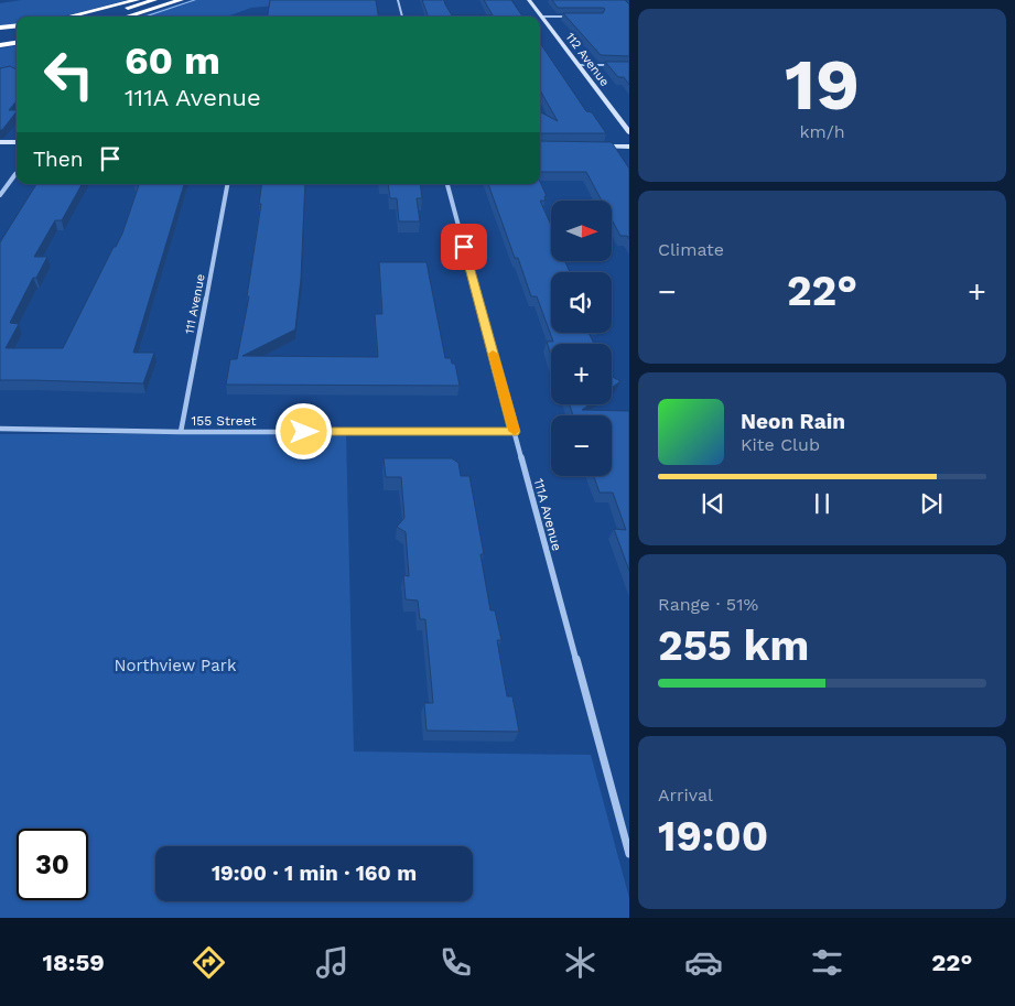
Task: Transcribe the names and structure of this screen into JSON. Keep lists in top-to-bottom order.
{
  "streets": {
    "street": [
      "112 Avenue",
      "111 Avenue",
      "155 Street",
      "111A Avenue"
    ]
  },
  "crossings": [
    ["111 Avenue", "155 Street"],
    ["155 Street", "111A Avenue"]
  ],
  "parks": ["Northview Park"],
  "north": "right",
  "page": {
    "tile": [
      ["19", "km/h"],
      "Climate",
      ["Range · 51%", "255 km"],
      ["Arrival", "19:00"]
    ],
    "turn": ["60 m", "111A Avenue"],
    "then": "Then",
    "map_buttons": ["+", "−"],
    "heat": ["−", "22°", "+"],
    "song": ["Neon Rain", "Kite Club"],
    "limit": "30",
    "trip": "19:00 · 1 min · 160 m",
    "tabs": ["18:59", "22°"]
  }
}
